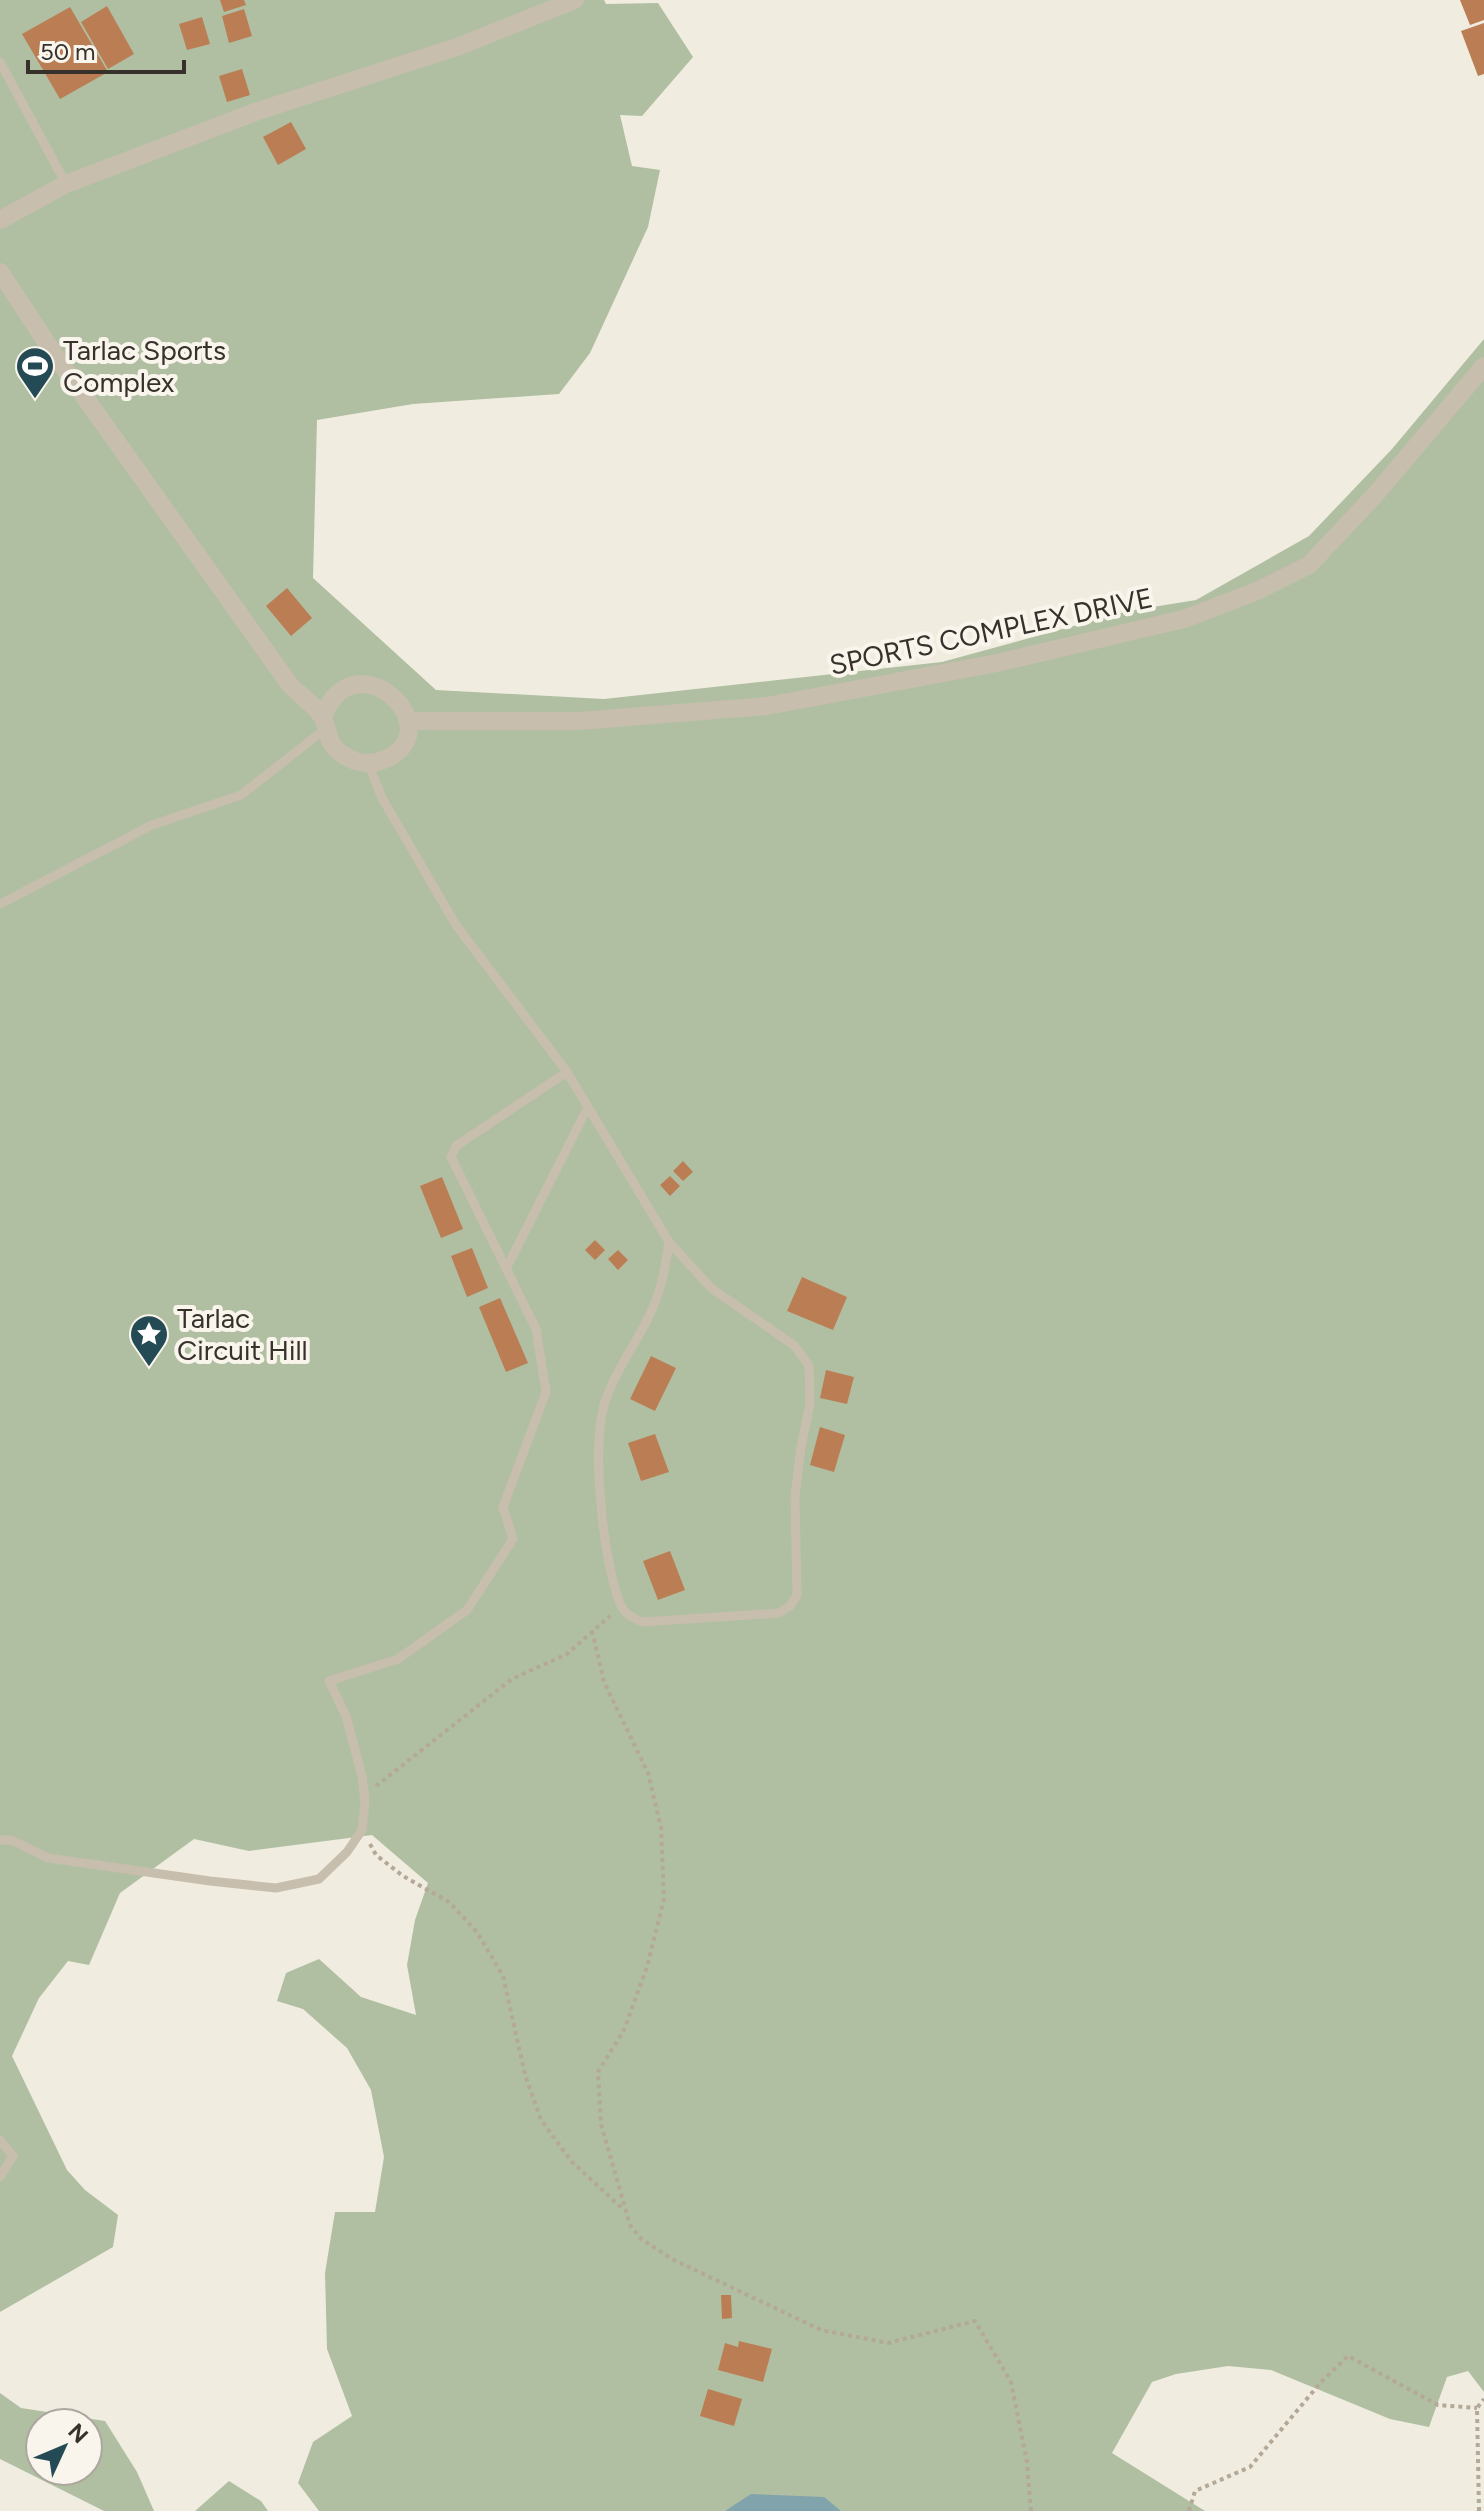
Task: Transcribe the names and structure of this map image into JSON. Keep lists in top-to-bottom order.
{
  "streets": {
    "street": ["SPORTS COMPLEX DRIVE"]
  },
  "places": {
    "sports": ["Tarlac Sports Complex"],
    "place": ["Tarlac Circuit Hill"]
  },
  "scale_bar": "50 m",
  "north": "top right"
}
